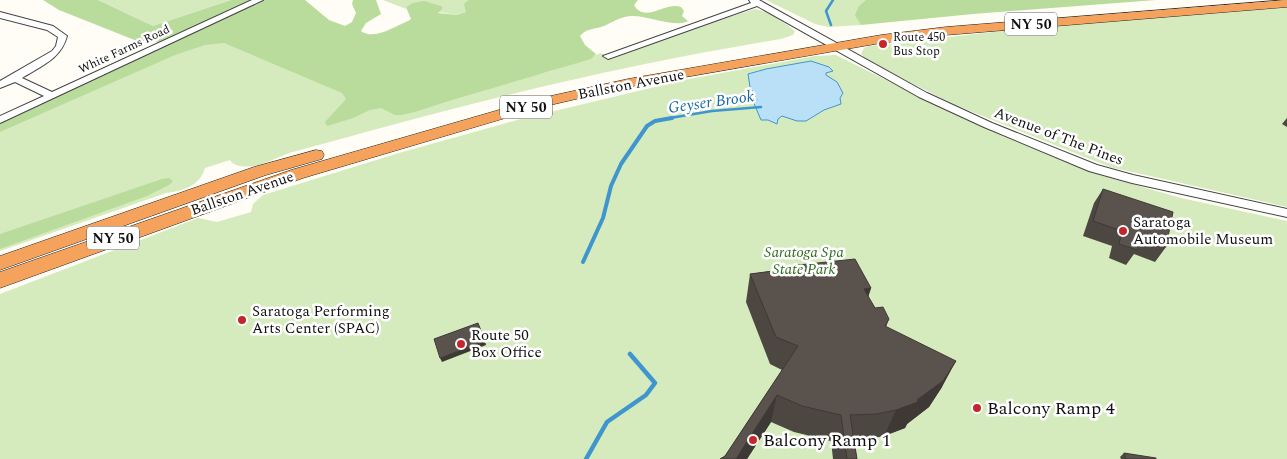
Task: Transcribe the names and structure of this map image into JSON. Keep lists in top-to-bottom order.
{
  "streets": {
    "highway": ["NY 50", "Ballston Avenue"],
    "street": ["White Farms Road", "Avenue of The Pines"]
  },
  "crossings": [
    ["Ballston Avenue", "Avenue of The Pines"]
  ],
  "water": ["Geyser Brook"],
  "parks": ["Saratoga Spa State Park"],
  "places": [
    "Route 450 Bus Stop",
    "Saratoga Automobile Museum",
    "Saratoga Performing Arts Center (SPAC)",
    "Route 50 Box Office",
    "Balcony Ramp 4",
    "Balcony Ramp 1"
  ]
}
